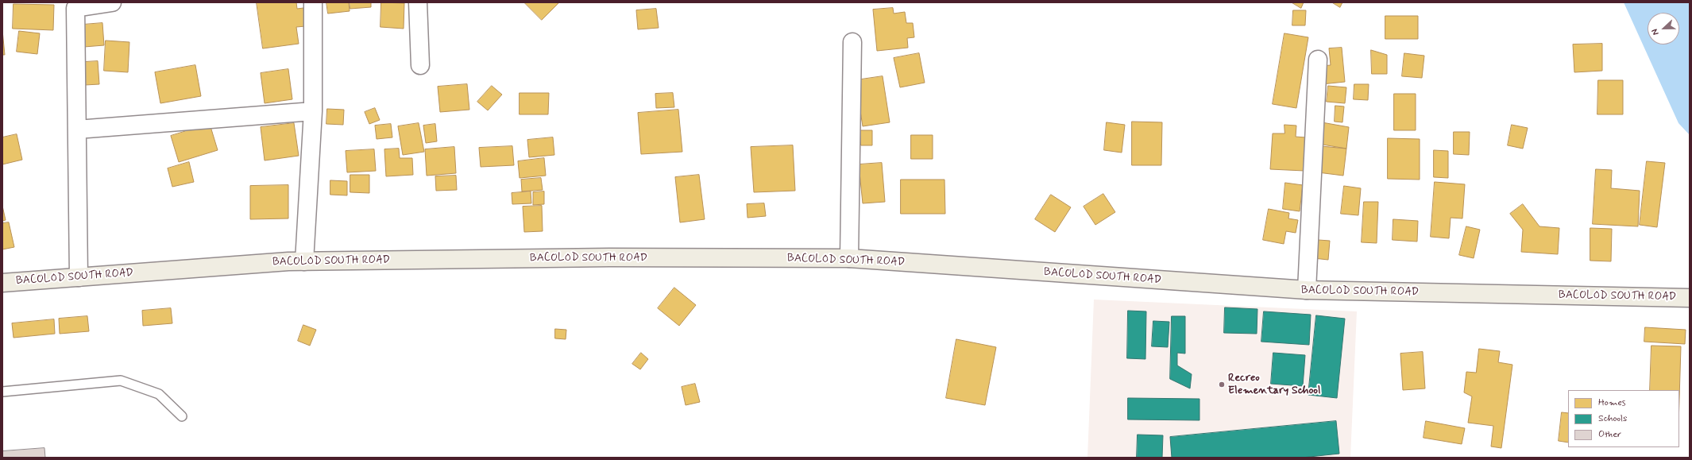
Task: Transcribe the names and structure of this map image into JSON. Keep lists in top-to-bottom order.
{
  "streets": {
    "highway": ["BACOLOD SOUTH ROAD"]
  },
  "places": ["Recreo Elementary School"],
  "legend": ["Homes", "Schools", "Other"],
  "north": "left"
}
